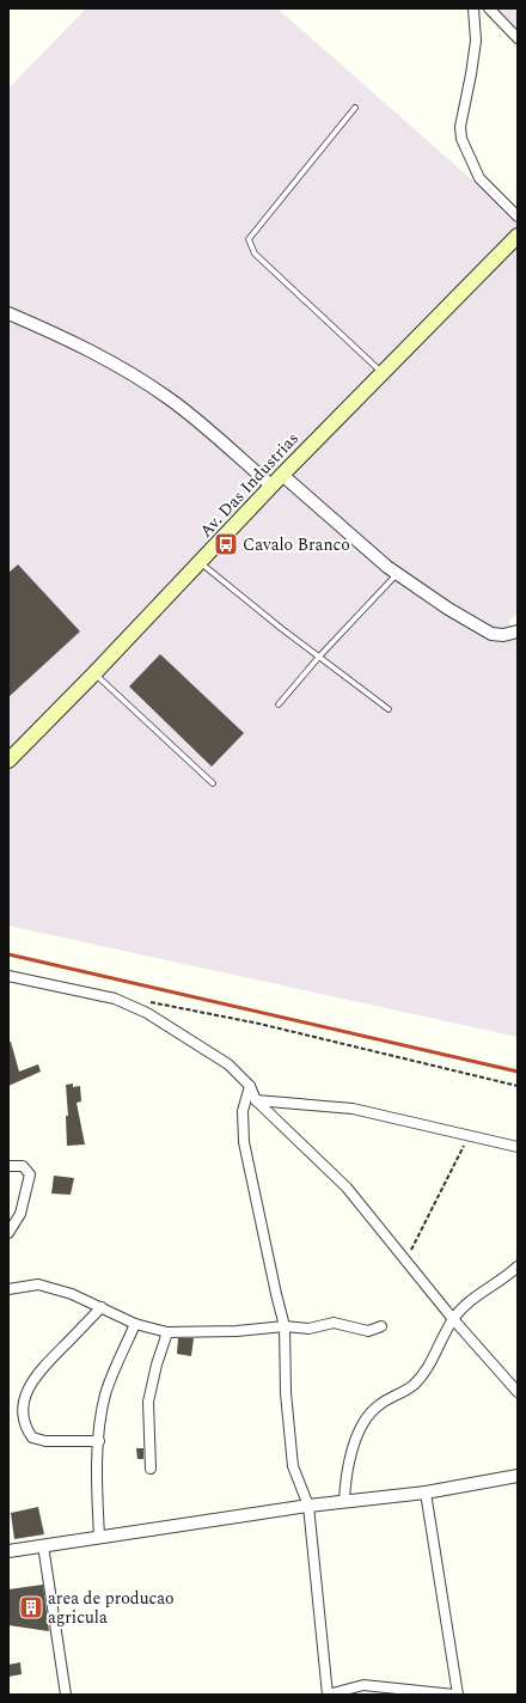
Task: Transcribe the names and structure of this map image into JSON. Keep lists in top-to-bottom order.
{
  "streets": {
    "main road": ["Av. Das Industrias"]
  },
  "places": {
    "bus stop": ["Cavalo Branco"],
    "building": ["area de producao agricula"]
  }
}
